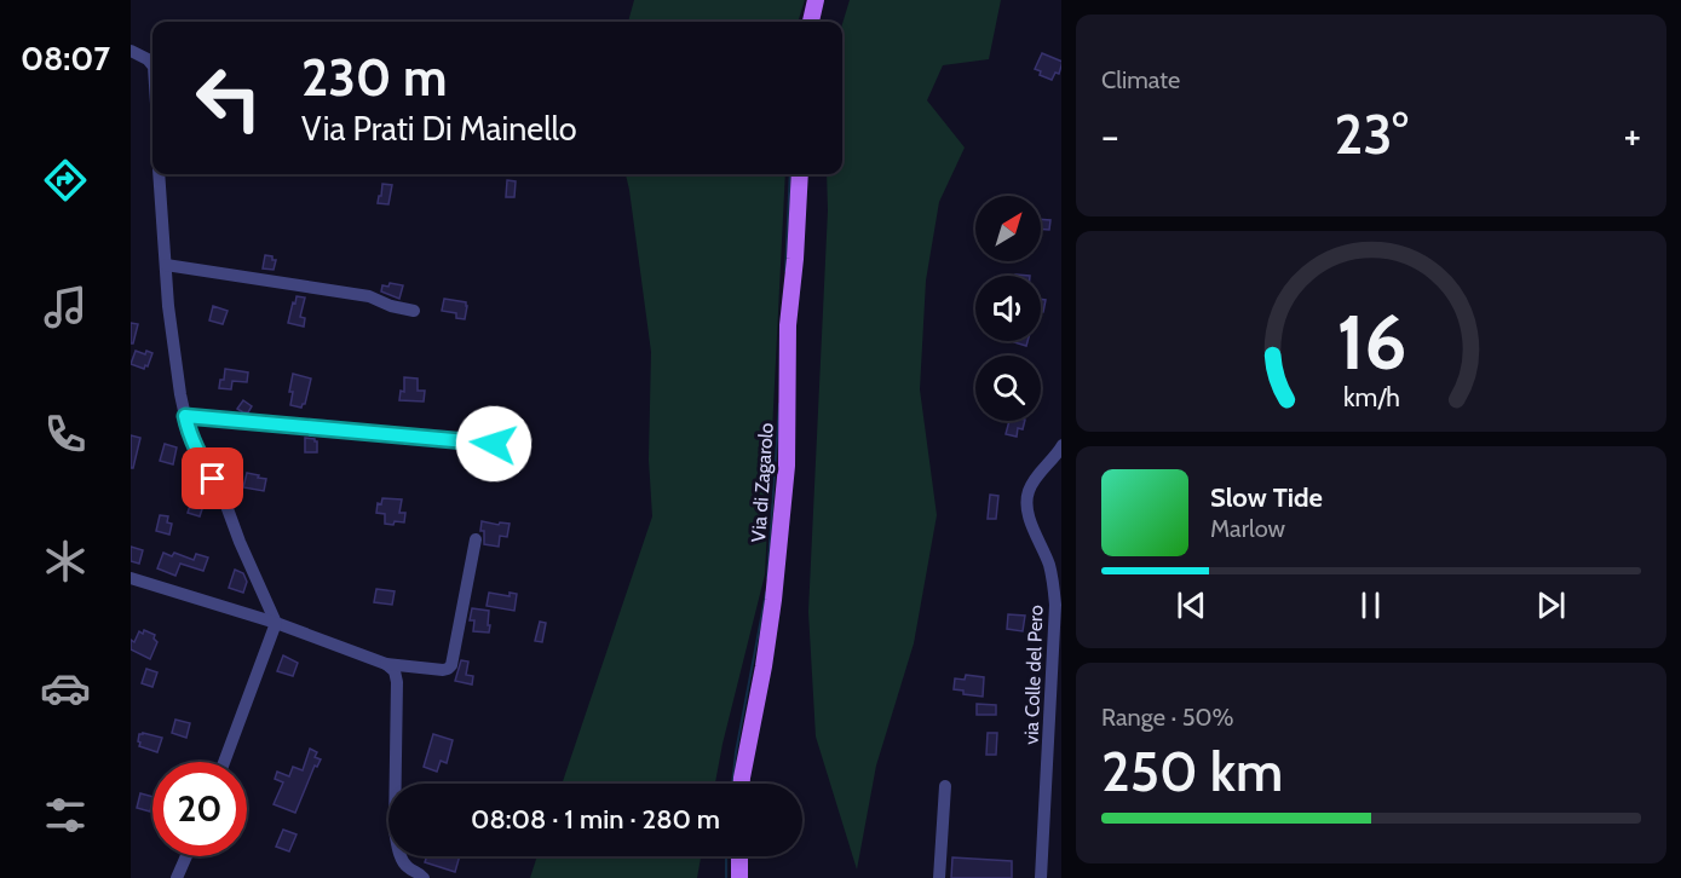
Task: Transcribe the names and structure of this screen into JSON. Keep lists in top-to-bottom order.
{
  "streets": {
    "main road": ["Via di Zagarolo"],
    "street": ["via Colle del Pero"]
  },
  "north": "top right",
  "page": {
    "tabs": "08:07",
    "tile": [
      "Climate",
      ["Range · 50%", "250 km"]
    ],
    "turn": ["230 m", "Via Prati Di Mainello"],
    "heat": ["−", "23°", "+"],
    "song": ["Slow Tide", "Marlow"],
    "limit": "20",
    "trip": "08:08 · 1 min · 280 m",
    "gauge": ["16", "km/h"]
  }
}
